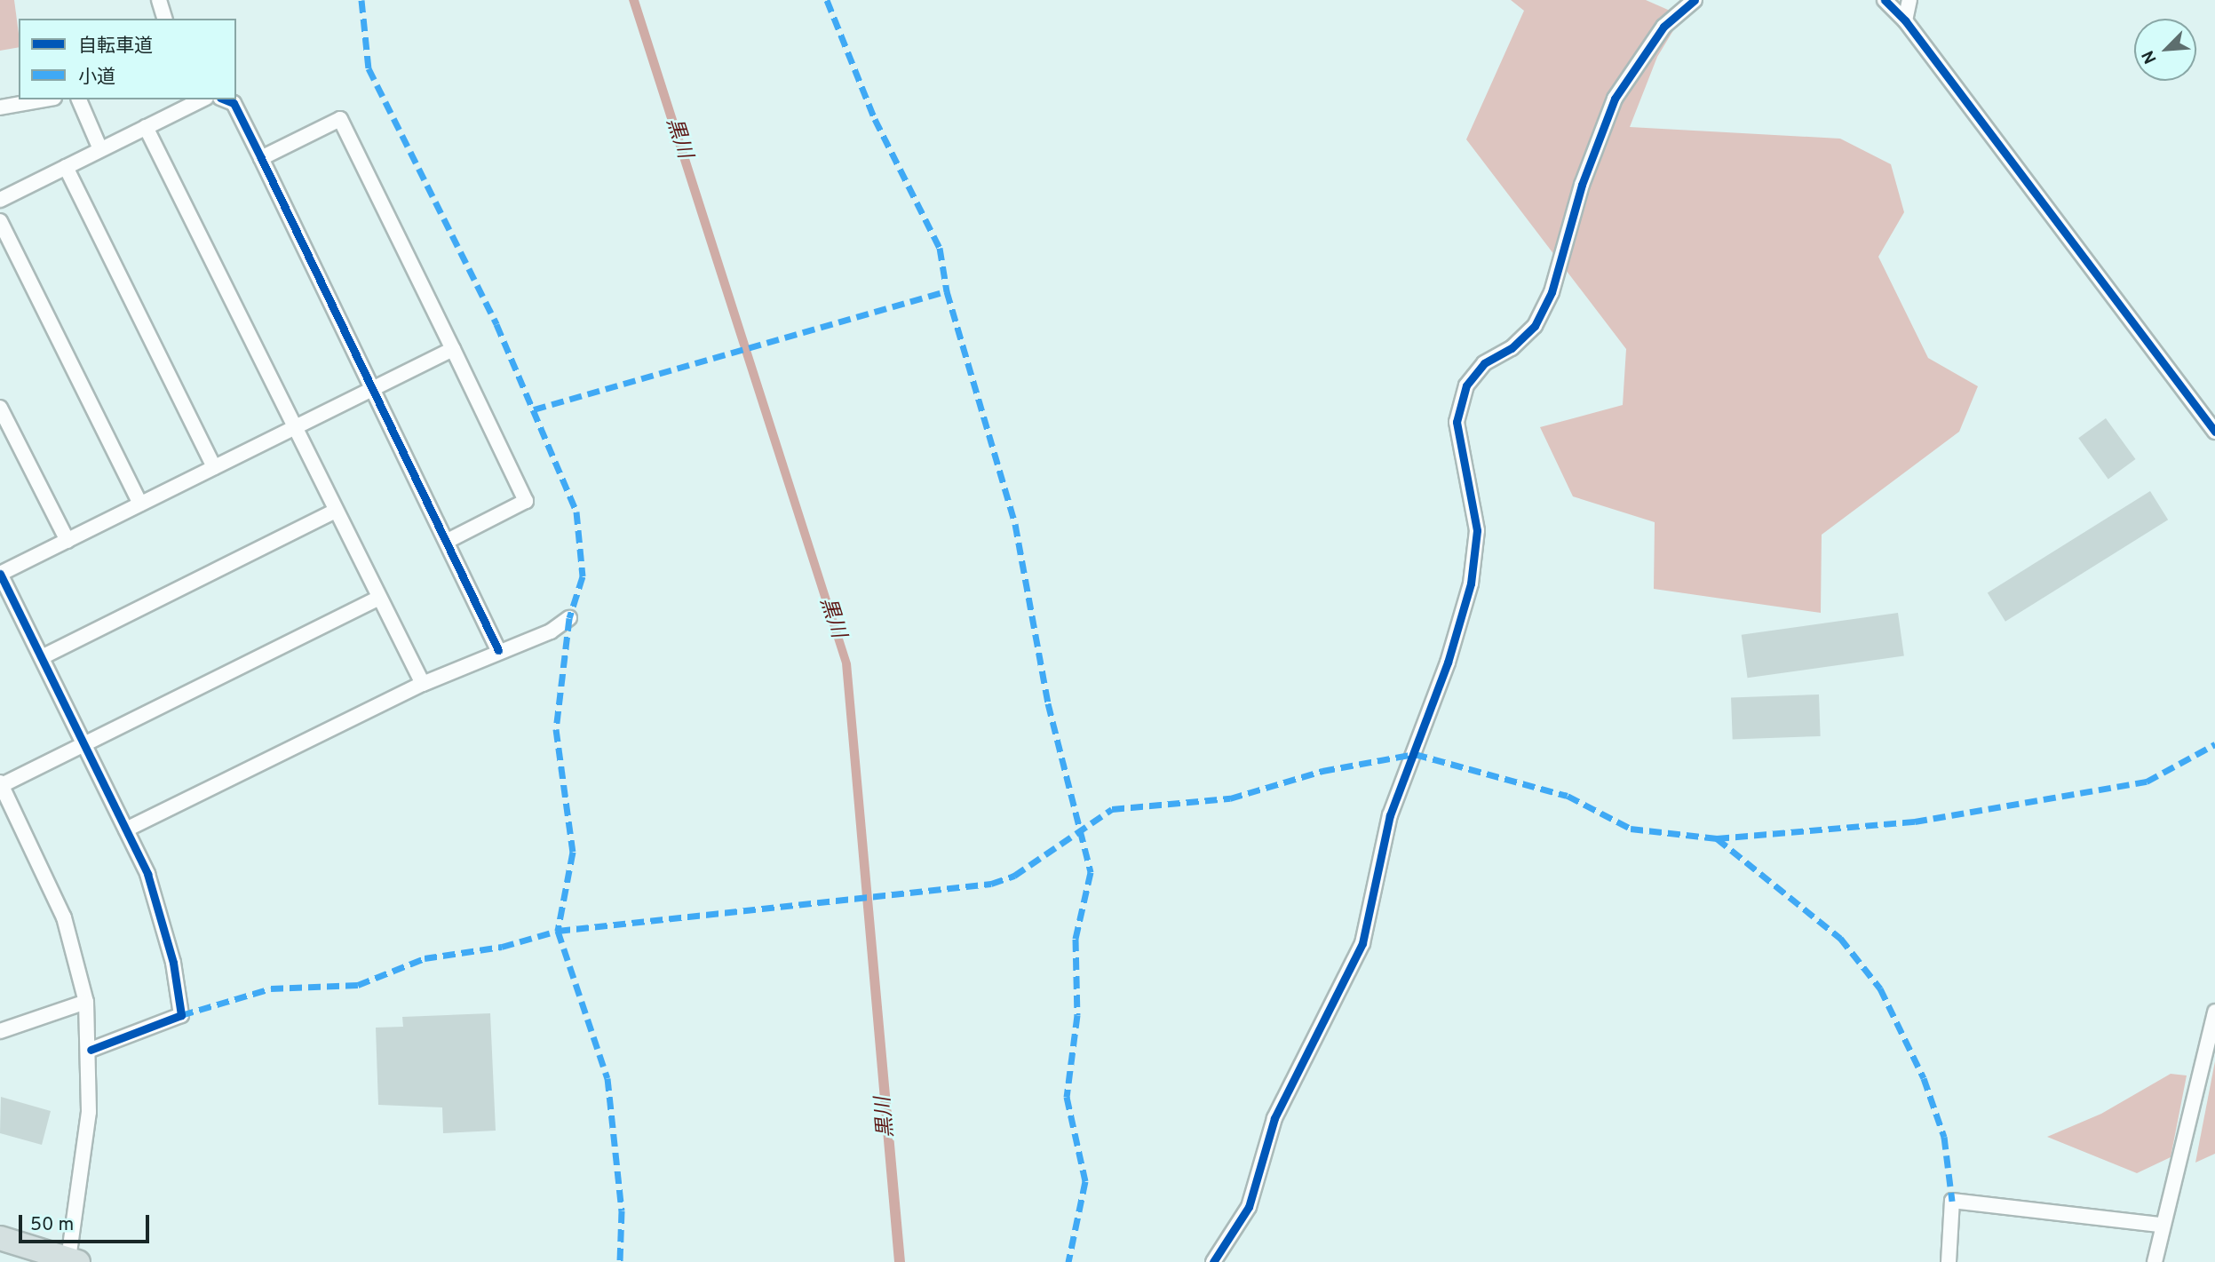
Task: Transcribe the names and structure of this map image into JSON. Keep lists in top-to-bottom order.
{
  "water": ["黒川"],
  "legend": ["自転車道", "小道"],
  "scale_bar": "50 m",
  "north": "bottom left"
}
